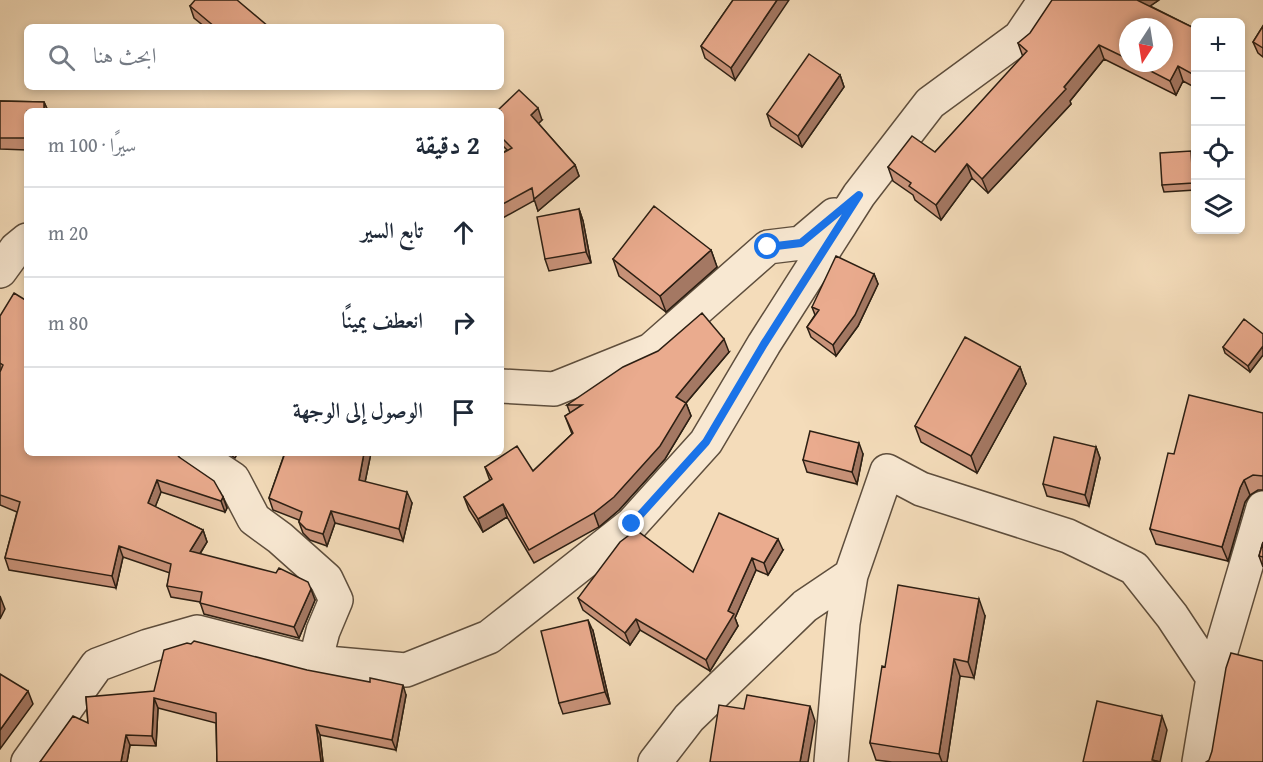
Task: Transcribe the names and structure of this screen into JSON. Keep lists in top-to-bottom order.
{
  "north": "bottom",
  "page": {
    "map_buttons": ["+", "−"],
    "search": "ابحث هنا",
    "heading": ["2 دقيقة", "سيرًا · 100 m"],
    "list": [
      ["تابع السير", "20 m"],
      ["انعطف يمينًا", "80 m"],
      "الوصول إلى الوجهة"
    ]
  }
}
